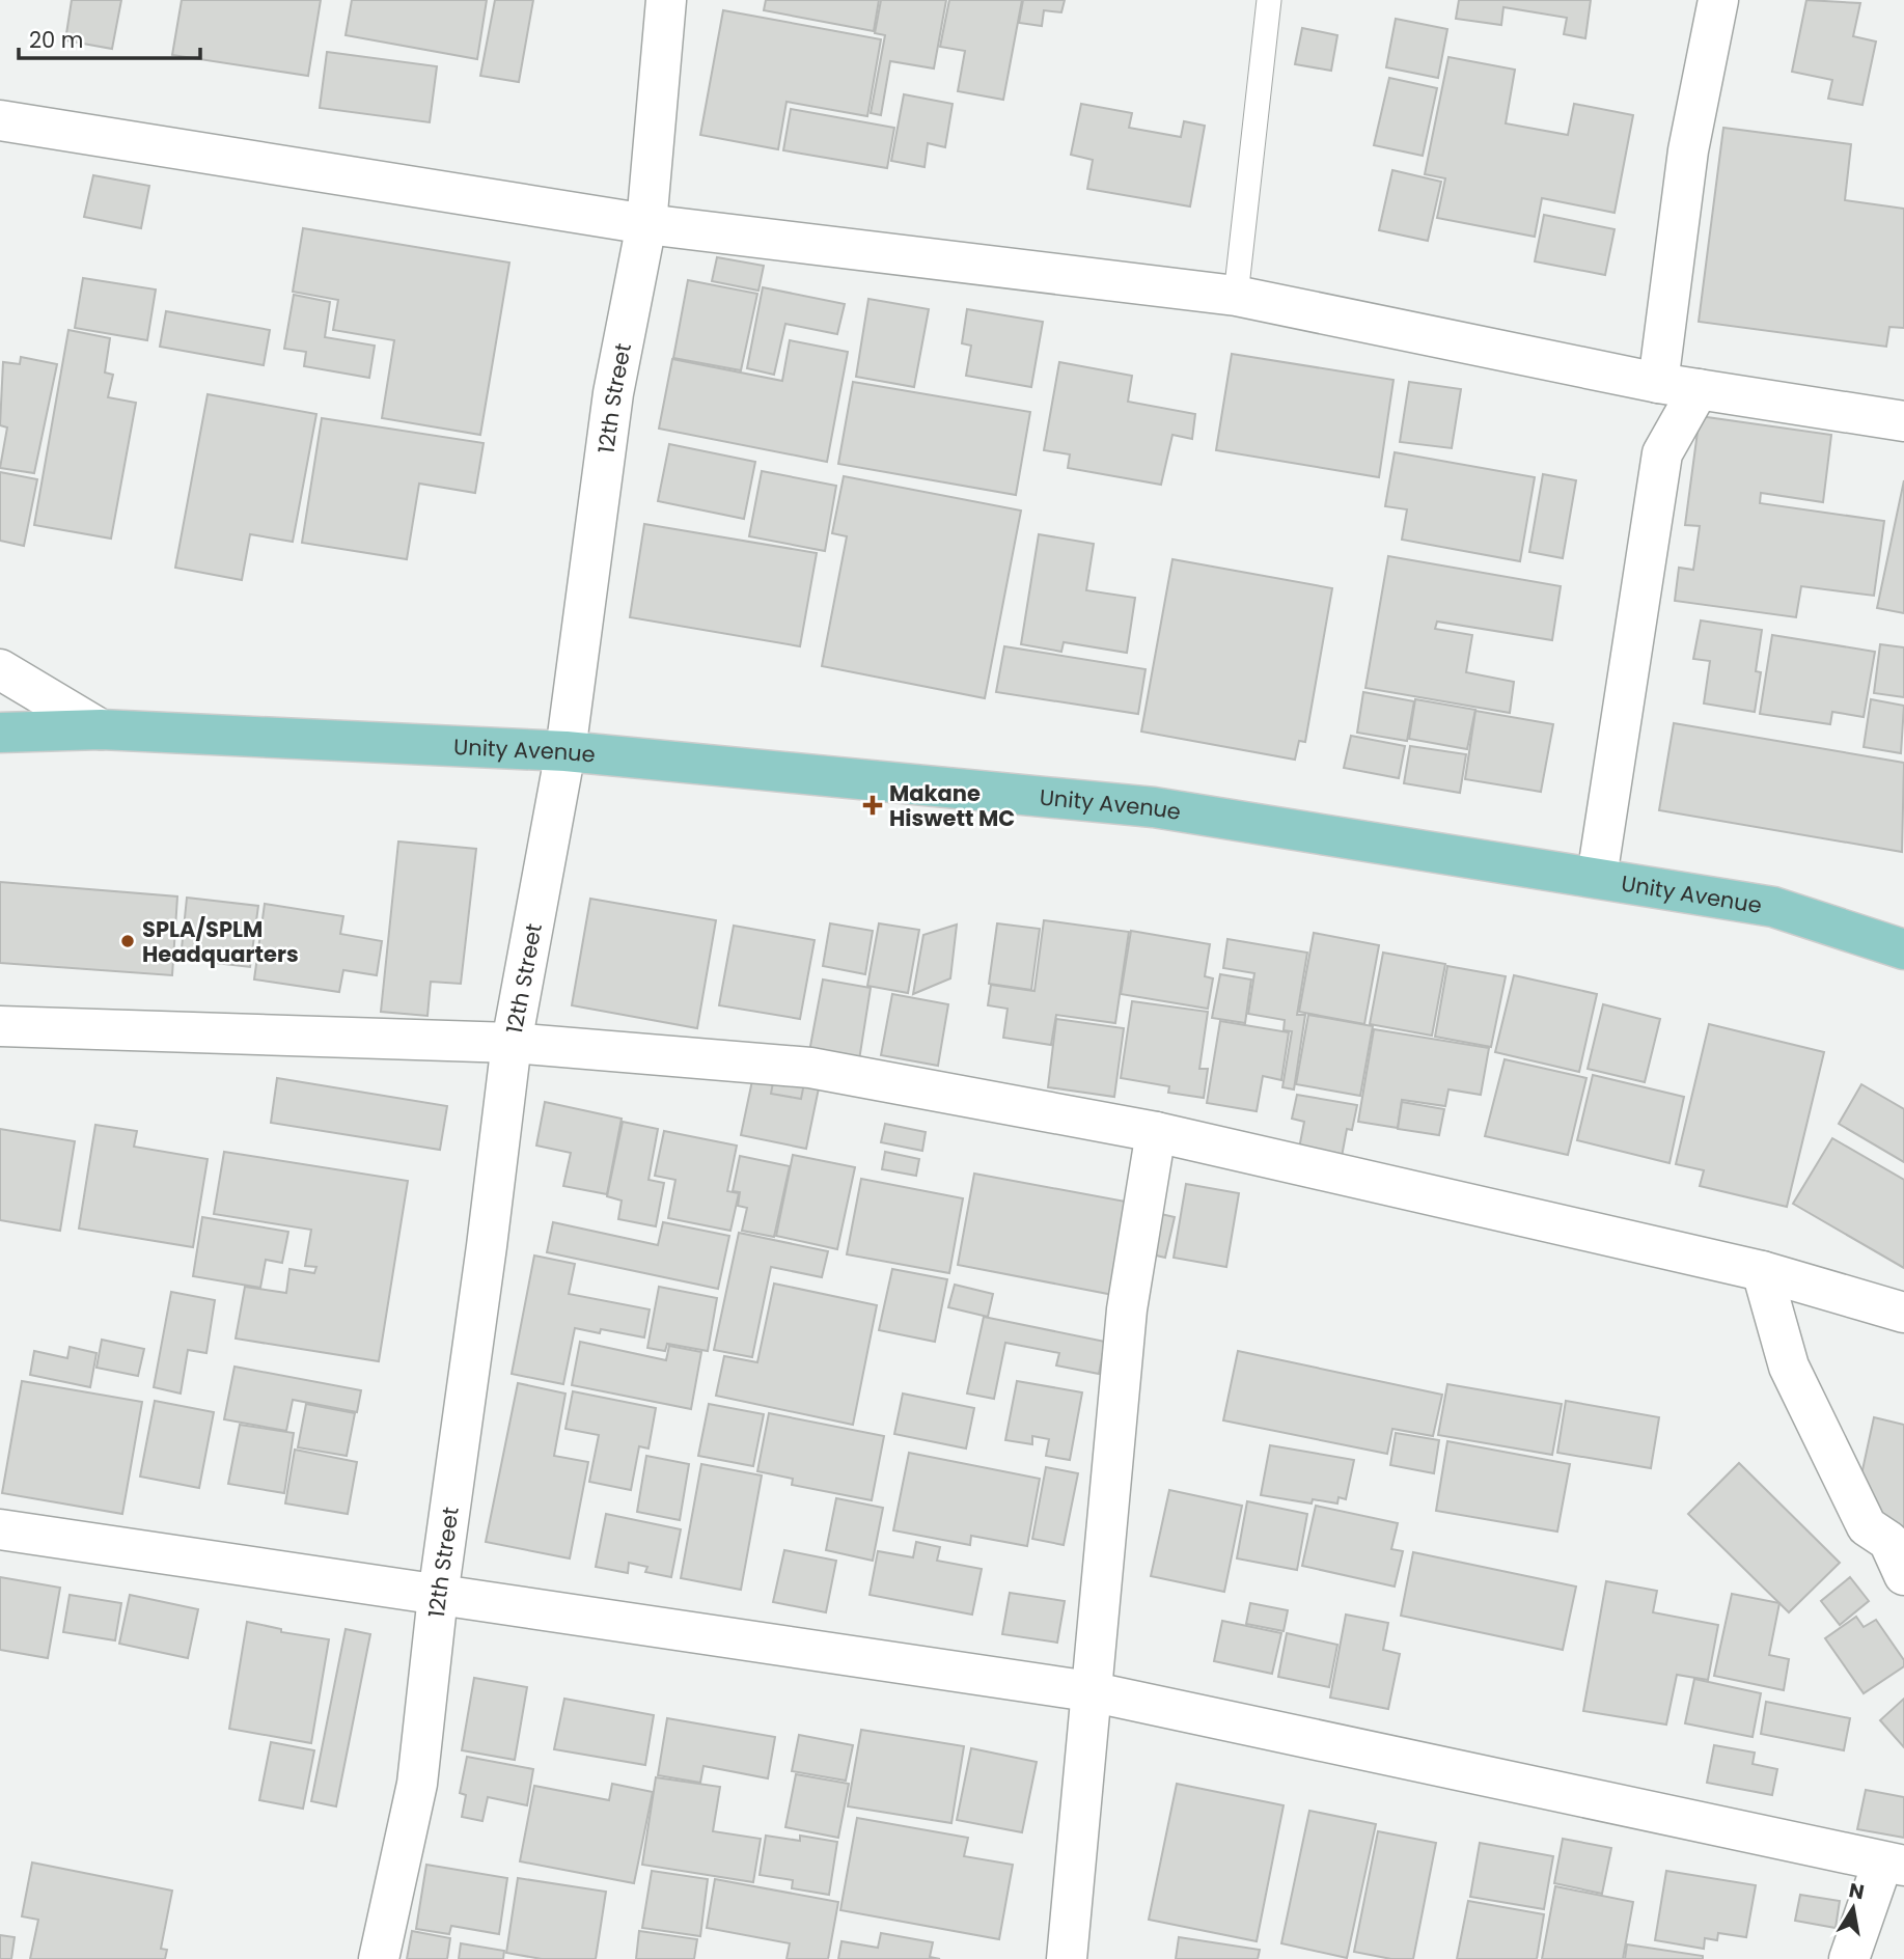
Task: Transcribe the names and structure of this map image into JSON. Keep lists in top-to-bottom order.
{
  "streets": {
    "main road": ["Unity Avenue"],
    "street": ["12th Street"]
  },
  "crossings": [
    ["12th Street", "Unity Avenue"]
  ],
  "places": {
    "health": ["Makane Hiswett MC"],
    "other": ["SPLA/SPLM Headquarters"]
  },
  "scale_bar": "20 m",
  "north": "top"
}
